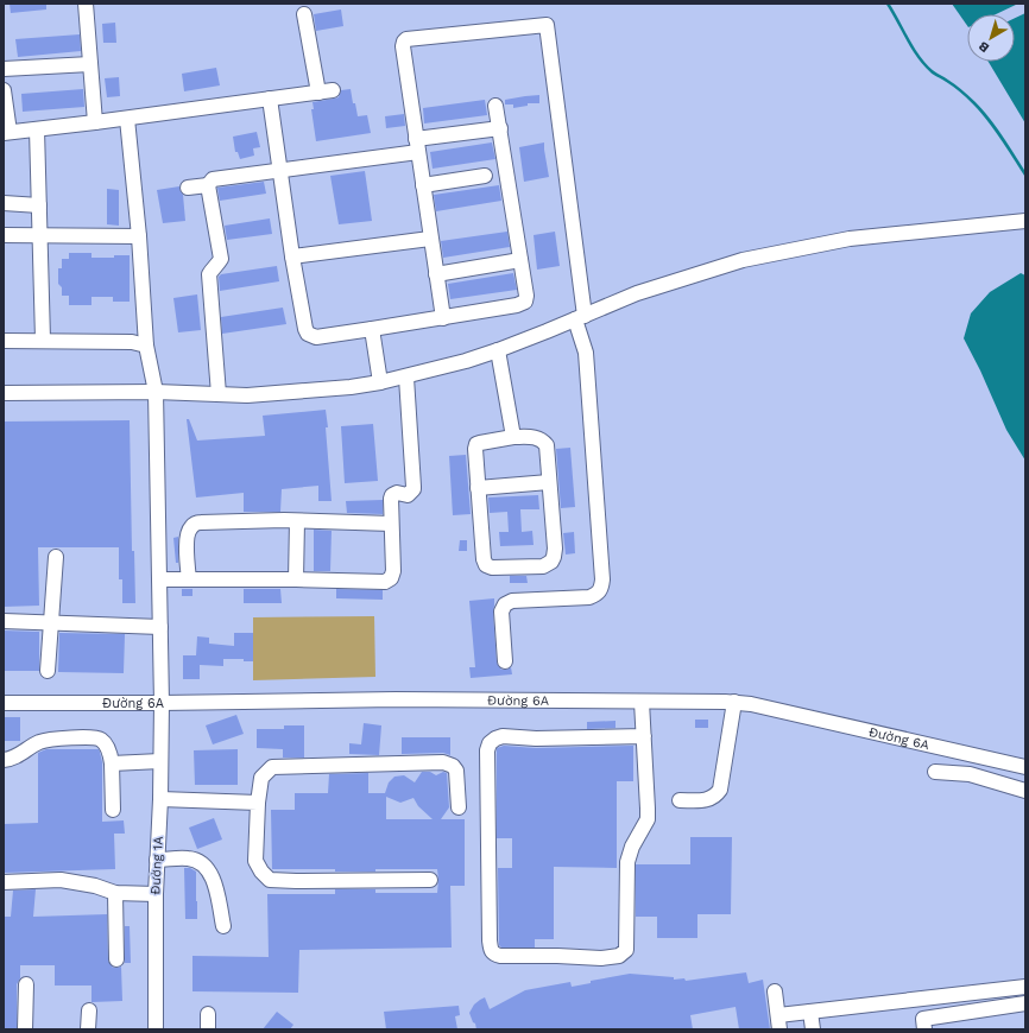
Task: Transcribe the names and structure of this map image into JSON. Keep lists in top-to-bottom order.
{
  "streets": {
    "street": ["Đường 6A", "Đường 1A"]
  },
  "crossings": [
    ["Đường 6A", "Đường 1A"]
  ],
  "north": "bottom left"
}
